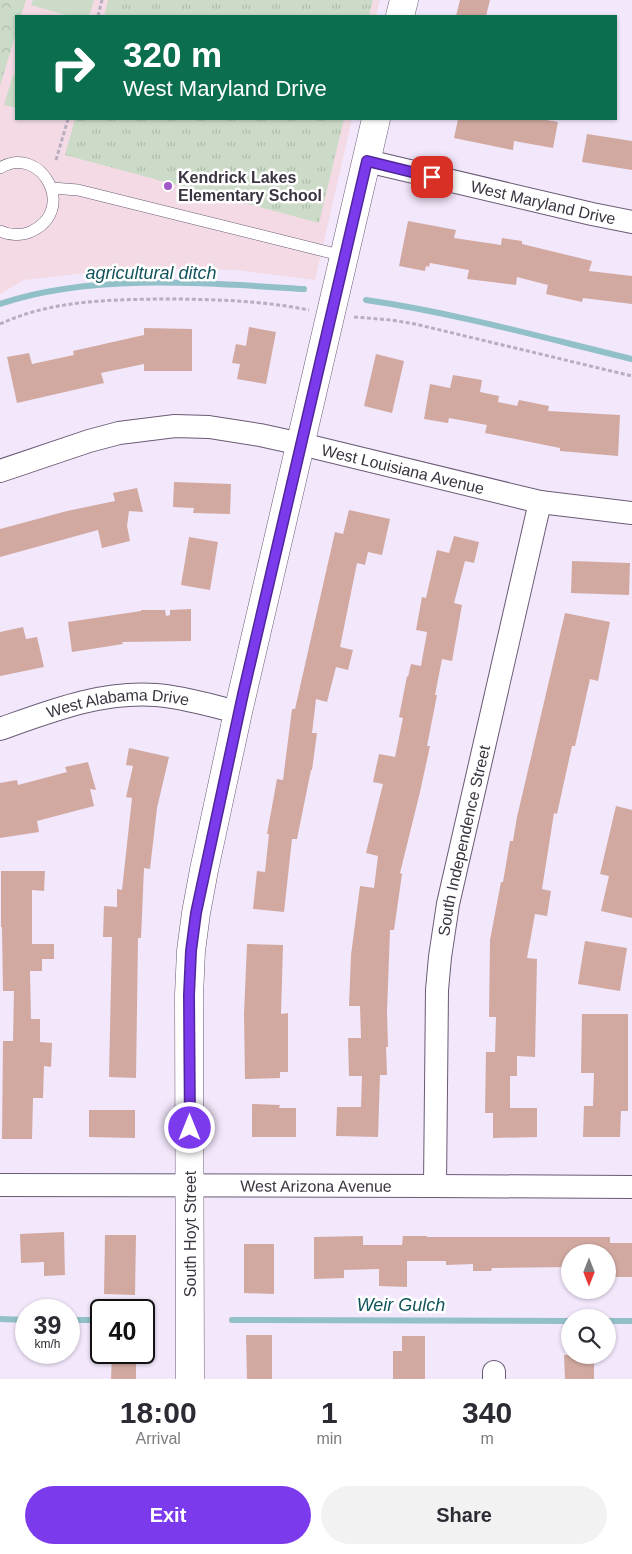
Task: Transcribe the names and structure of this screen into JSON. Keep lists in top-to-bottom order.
{
  "streets": {
    "street": [
      "West Maryland Drive",
      "West Louisiana Avenue",
      "West Alabama Drive",
      "South Independence Street",
      "West Arizona Avenue",
      "South Hoyt Street"
    ]
  },
  "crossings": [
    ["West Maryland Drive", "South Hoyt Street"],
    ["West Louisiana Avenue", "South Independence Street"],
    ["West Louisiana Avenue", "South Hoyt Street"],
    ["West Alabama Drive", "South Hoyt Street"],
    ["South Independence Street", "West Arizona Avenue"],
    ["West Arizona Avenue", "South Hoyt Street"]
  ],
  "water": ["agricultural ditch", "Weir Gulch"],
  "places": ["Kendrick Lakes Elementary School"],
  "north": "bottom",
  "page": {
    "turn": ["320 m", "West Maryland Drive"],
    "speed": "39 km/h",
    "limit": "40",
    "eta": [
      "18:00",
      "Arrival",
      "1",
      "min",
      "340",
      "m"
    ],
    "buttons": ["Exit", "Share"]
  }
}
